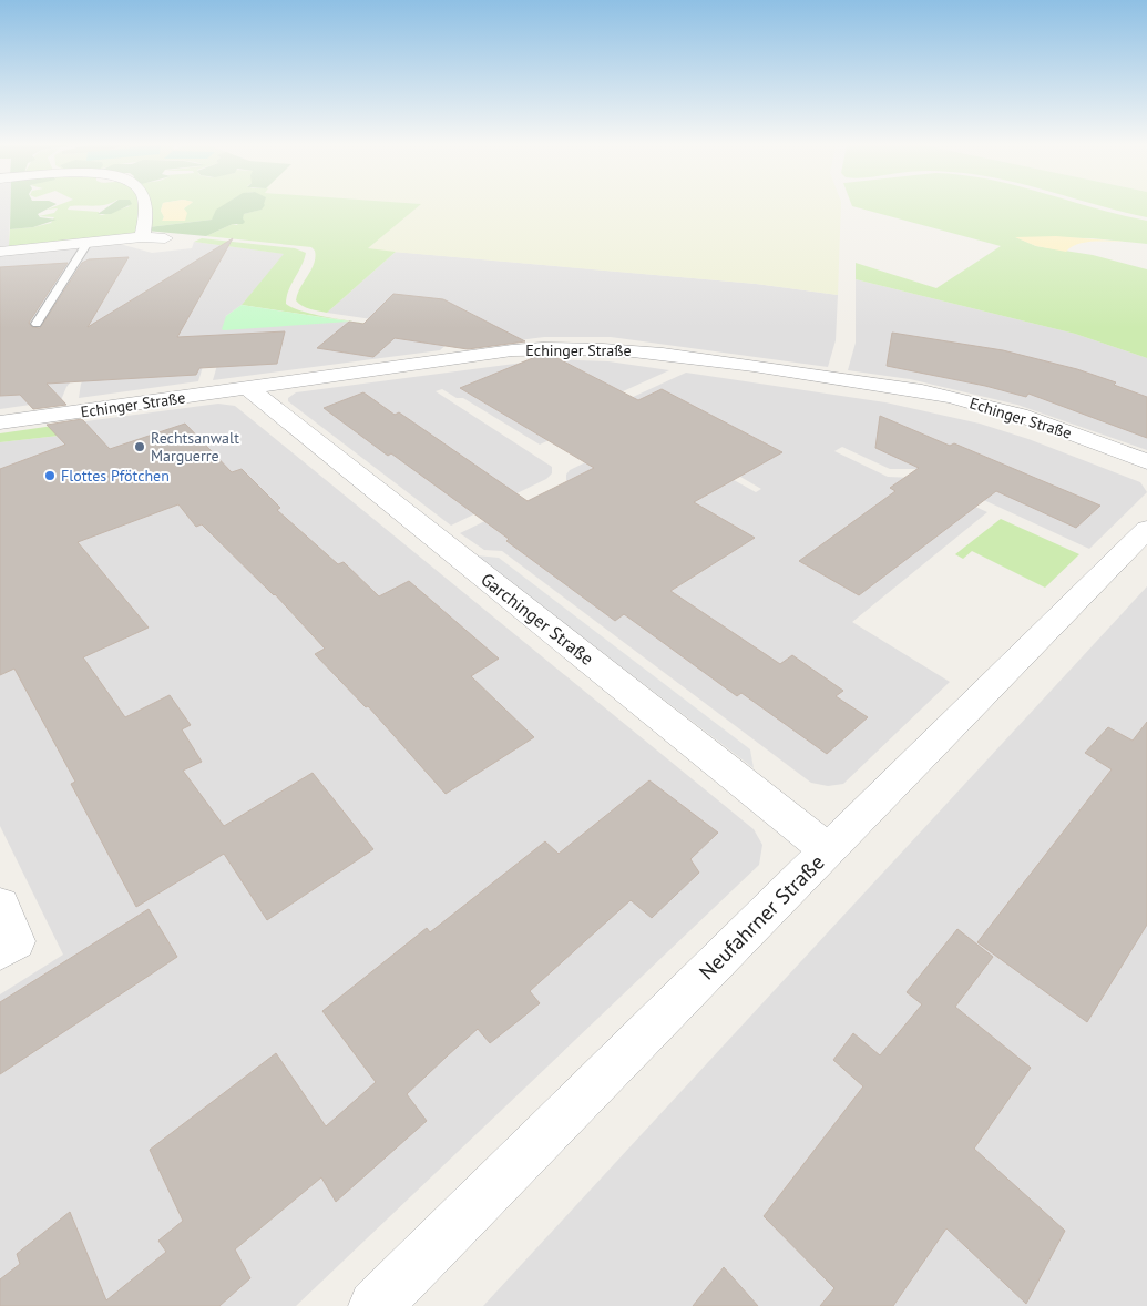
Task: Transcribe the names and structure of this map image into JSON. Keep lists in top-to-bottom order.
{
  "streets": {
    "street": ["Echinger Straße", "Garchinger Straße", "Neufahrner Straße"]
  },
  "crossings": [
    ["Echinger Straße", "Garchinger Straße"],
    ["Garchinger Straße", "Neufahrner Straße"]
  ],
  "places": ["Rechtsanwalt Marguerre", "Flottes Pfötchen"]
}
